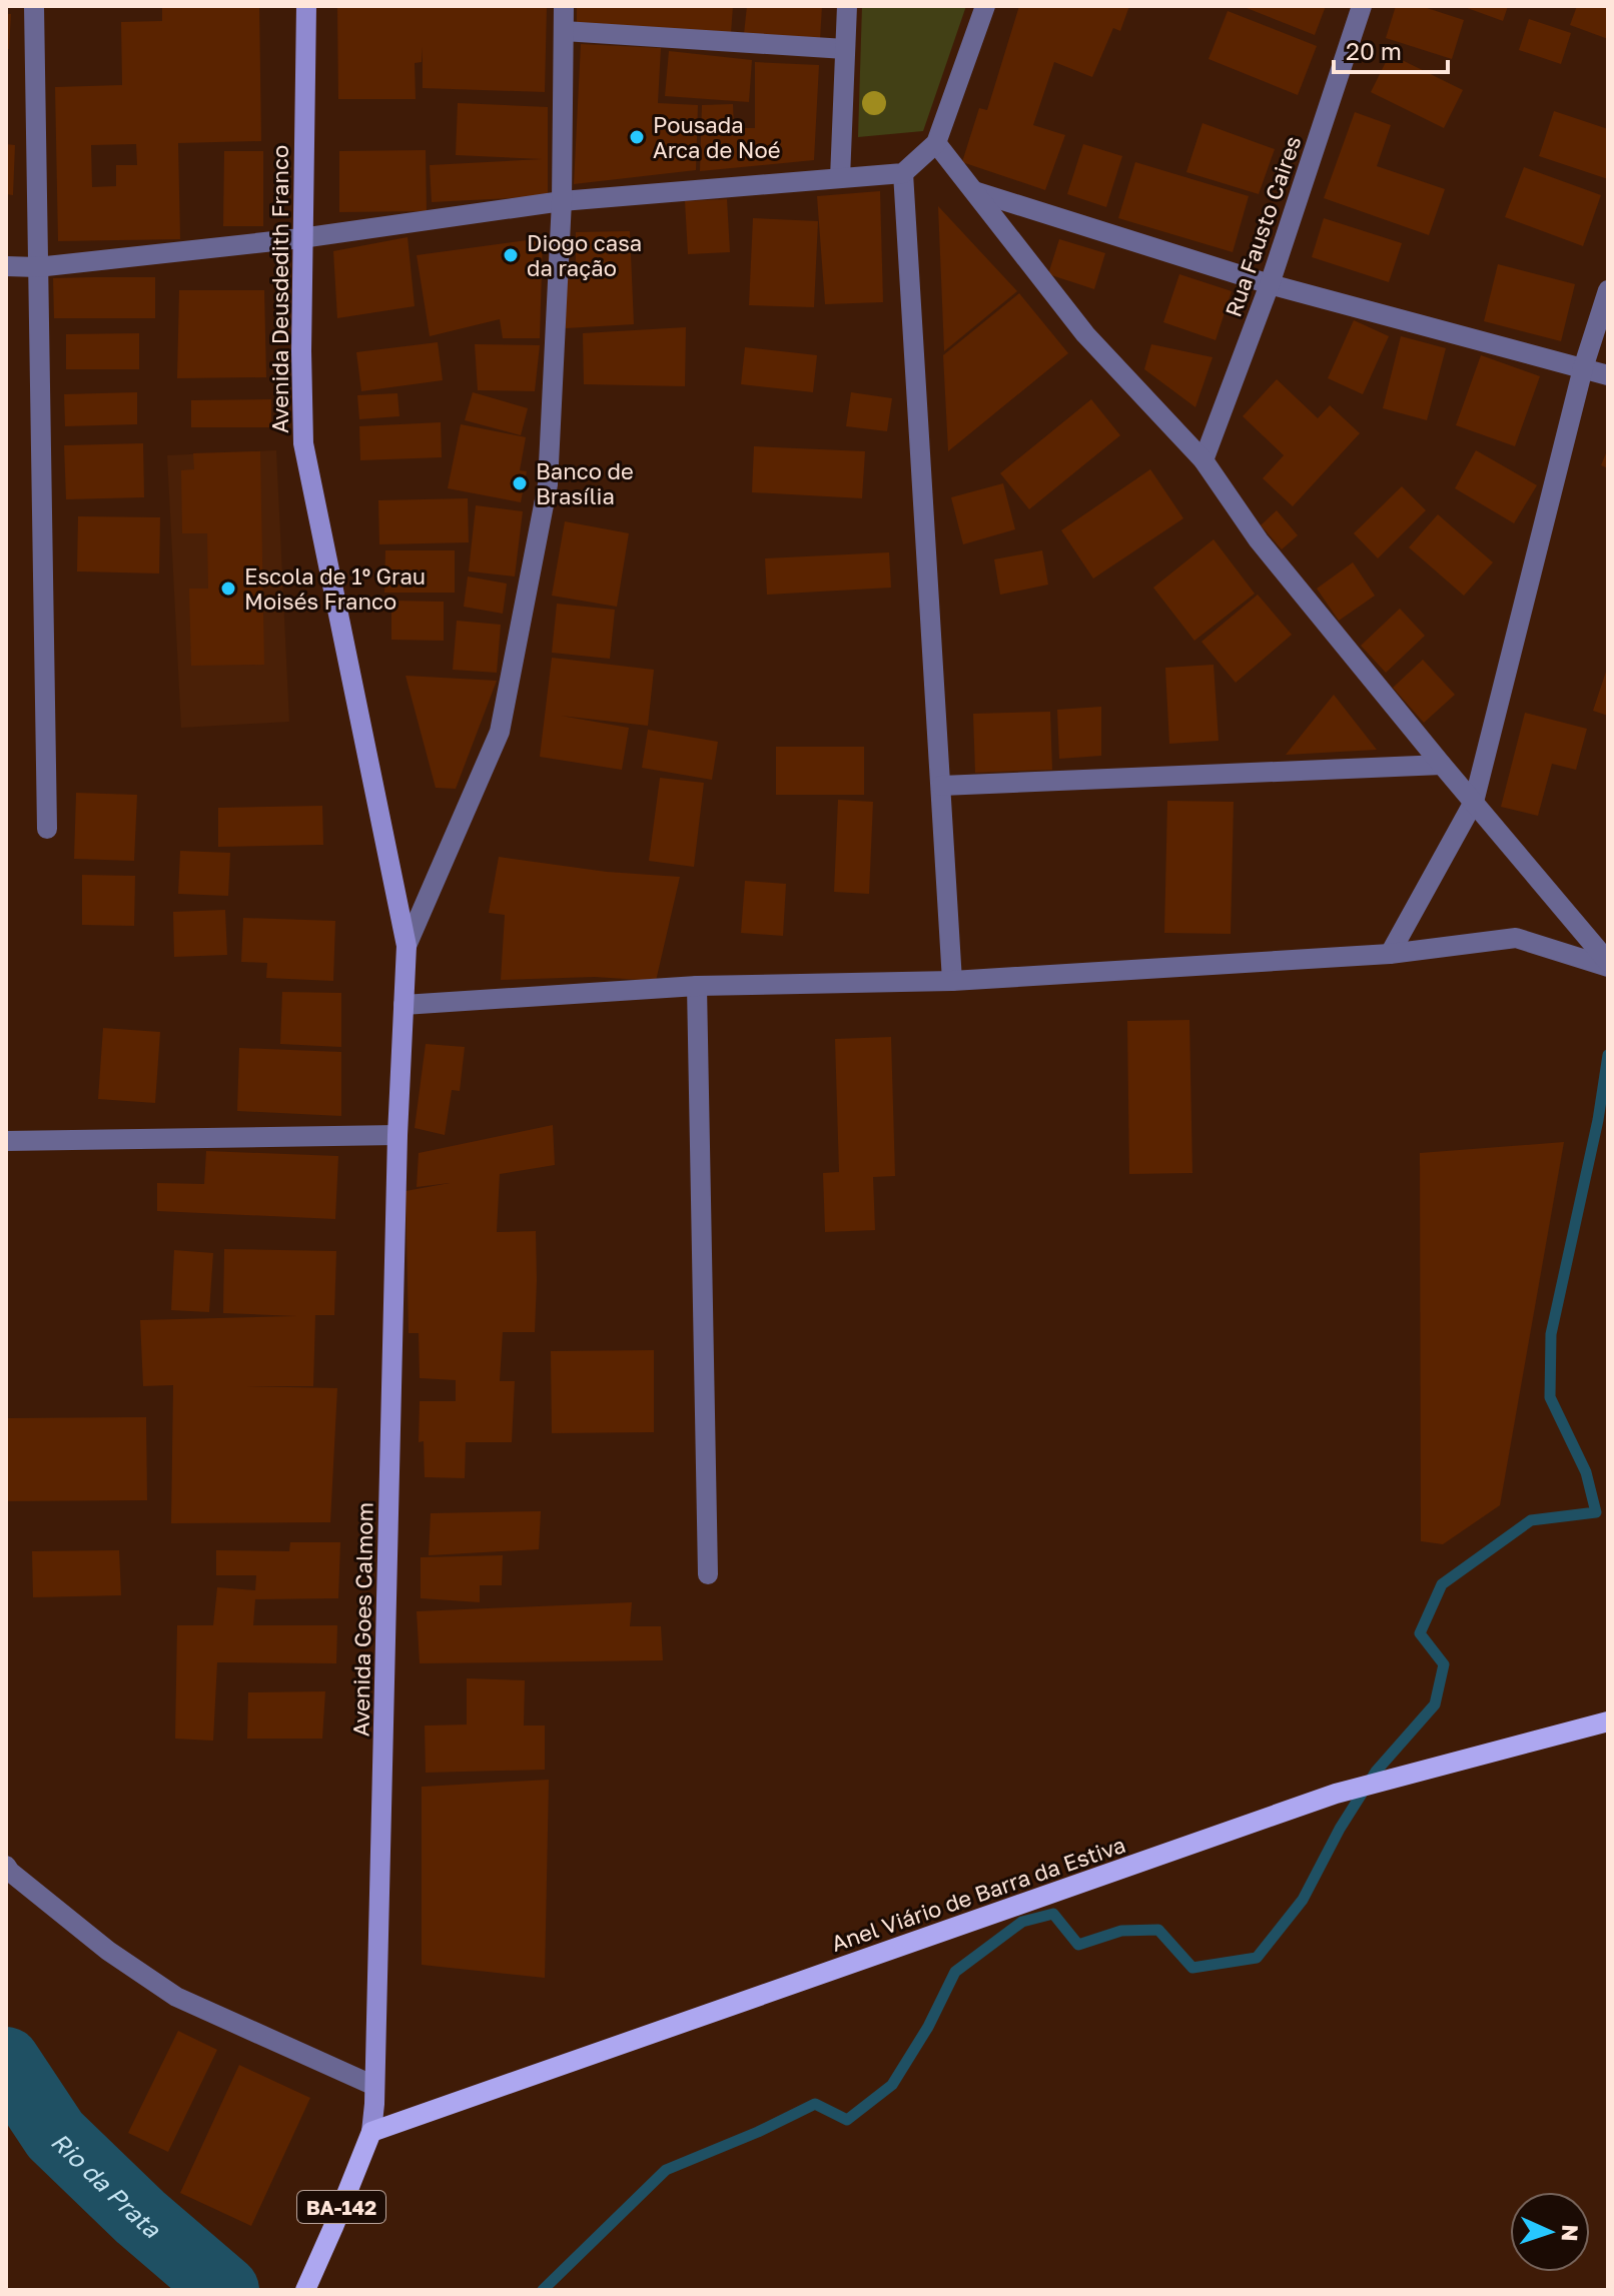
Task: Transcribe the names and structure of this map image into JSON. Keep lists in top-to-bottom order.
{
  "streets": {
    "main road": [
      "Avenida Deusdedith Franco",
      "Avenida Goes Calmom",
      "Anel Viário de Barra da Estiva",
      "BA-142"
    ],
    "street": ["Rua Fausto Caires"]
  },
  "crossings": [
    ["Avenida Deusdedith Franco", "Avenida Goes Calmom"],
    ["Avenida Goes Calmom", "Anel Viário de Barra da Estiva"]
  ],
  "water": ["Rio da Prata"],
  "places": [
    "Pousada Arca de Noé",
    "Diogo casa da ração",
    "Banco de Brasília",
    "Escola de 1º Grau Moisés Franco"
  ],
  "scale_bar": "20 m",
  "north": "right"
}
